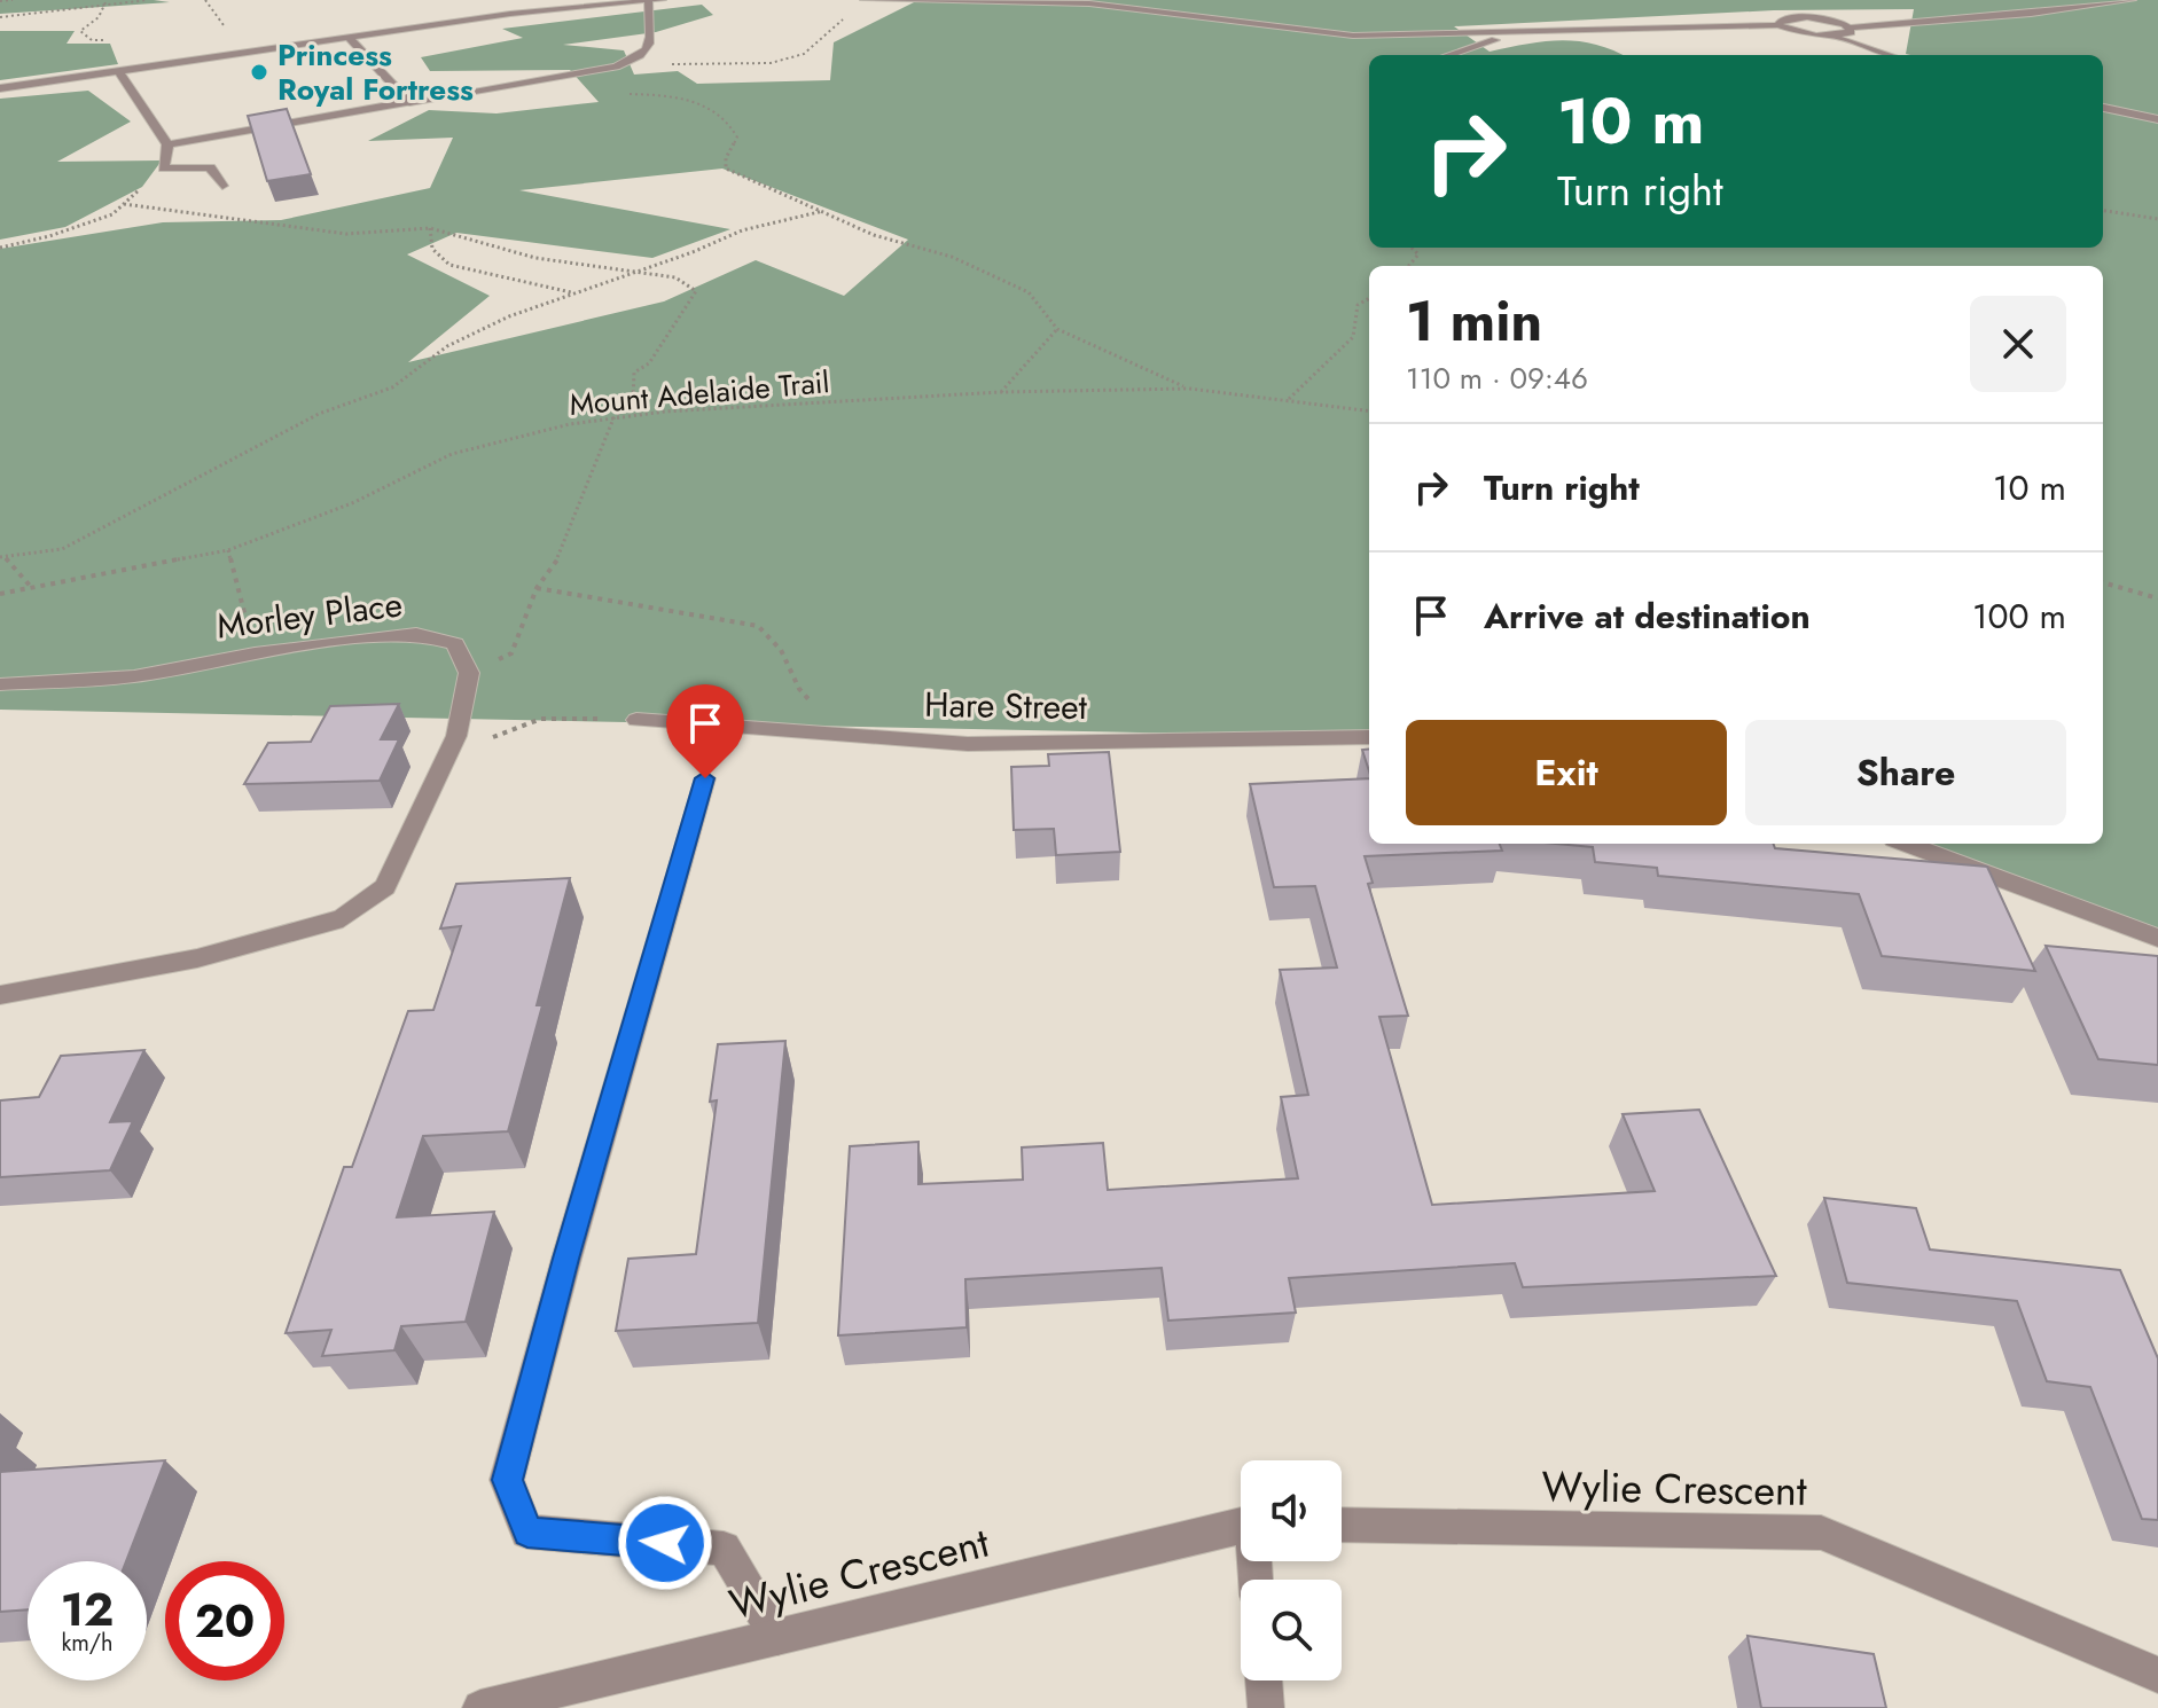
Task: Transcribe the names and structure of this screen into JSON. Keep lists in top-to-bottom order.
{
  "streets": {
    "street": ["Morley Place", "Hare Street", "Wylie Crescent"],
    "path": ["Mount Adelaide Trail"]
  },
  "places": ["Princess Royal Fortress"],
  "page": {
    "turn": ["10 m", "Turn right"],
    "heading": ["1 min", "110 m · 09:46"],
    "list": [
      {
        "name": "Turn right",
        "value": "10 m"
      },
      {
        "name": "Arrive at destination",
        "value": "100 m"
      }
    ],
    "buttons": ["Exit", "Share"],
    "speed": "12 km/h",
    "limit": "20"
  }
}
